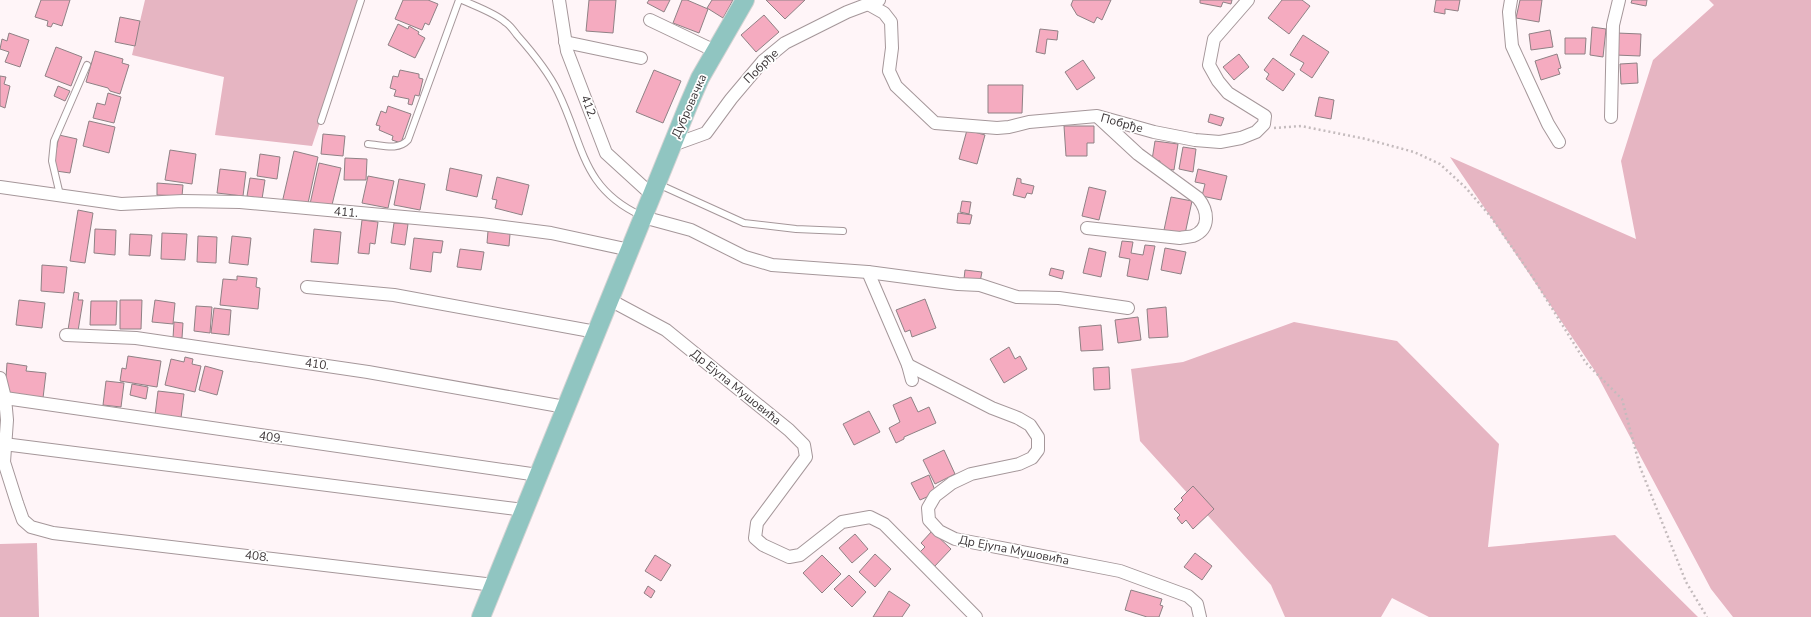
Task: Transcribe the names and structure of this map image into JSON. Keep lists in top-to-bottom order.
{
  "streets": {
    "main road": ["Дубровачка"],
    "street": [
      "Побрђе",
      "412.",
      "411.",
      "410.",
      "Др Ејупа Мушовића",
      "409.",
      "408."
    ]
  },
  "crossings": [
    ["Побрђе", "Дубровачка"],
    ["Дубровачка", "412."]
  ]
}
